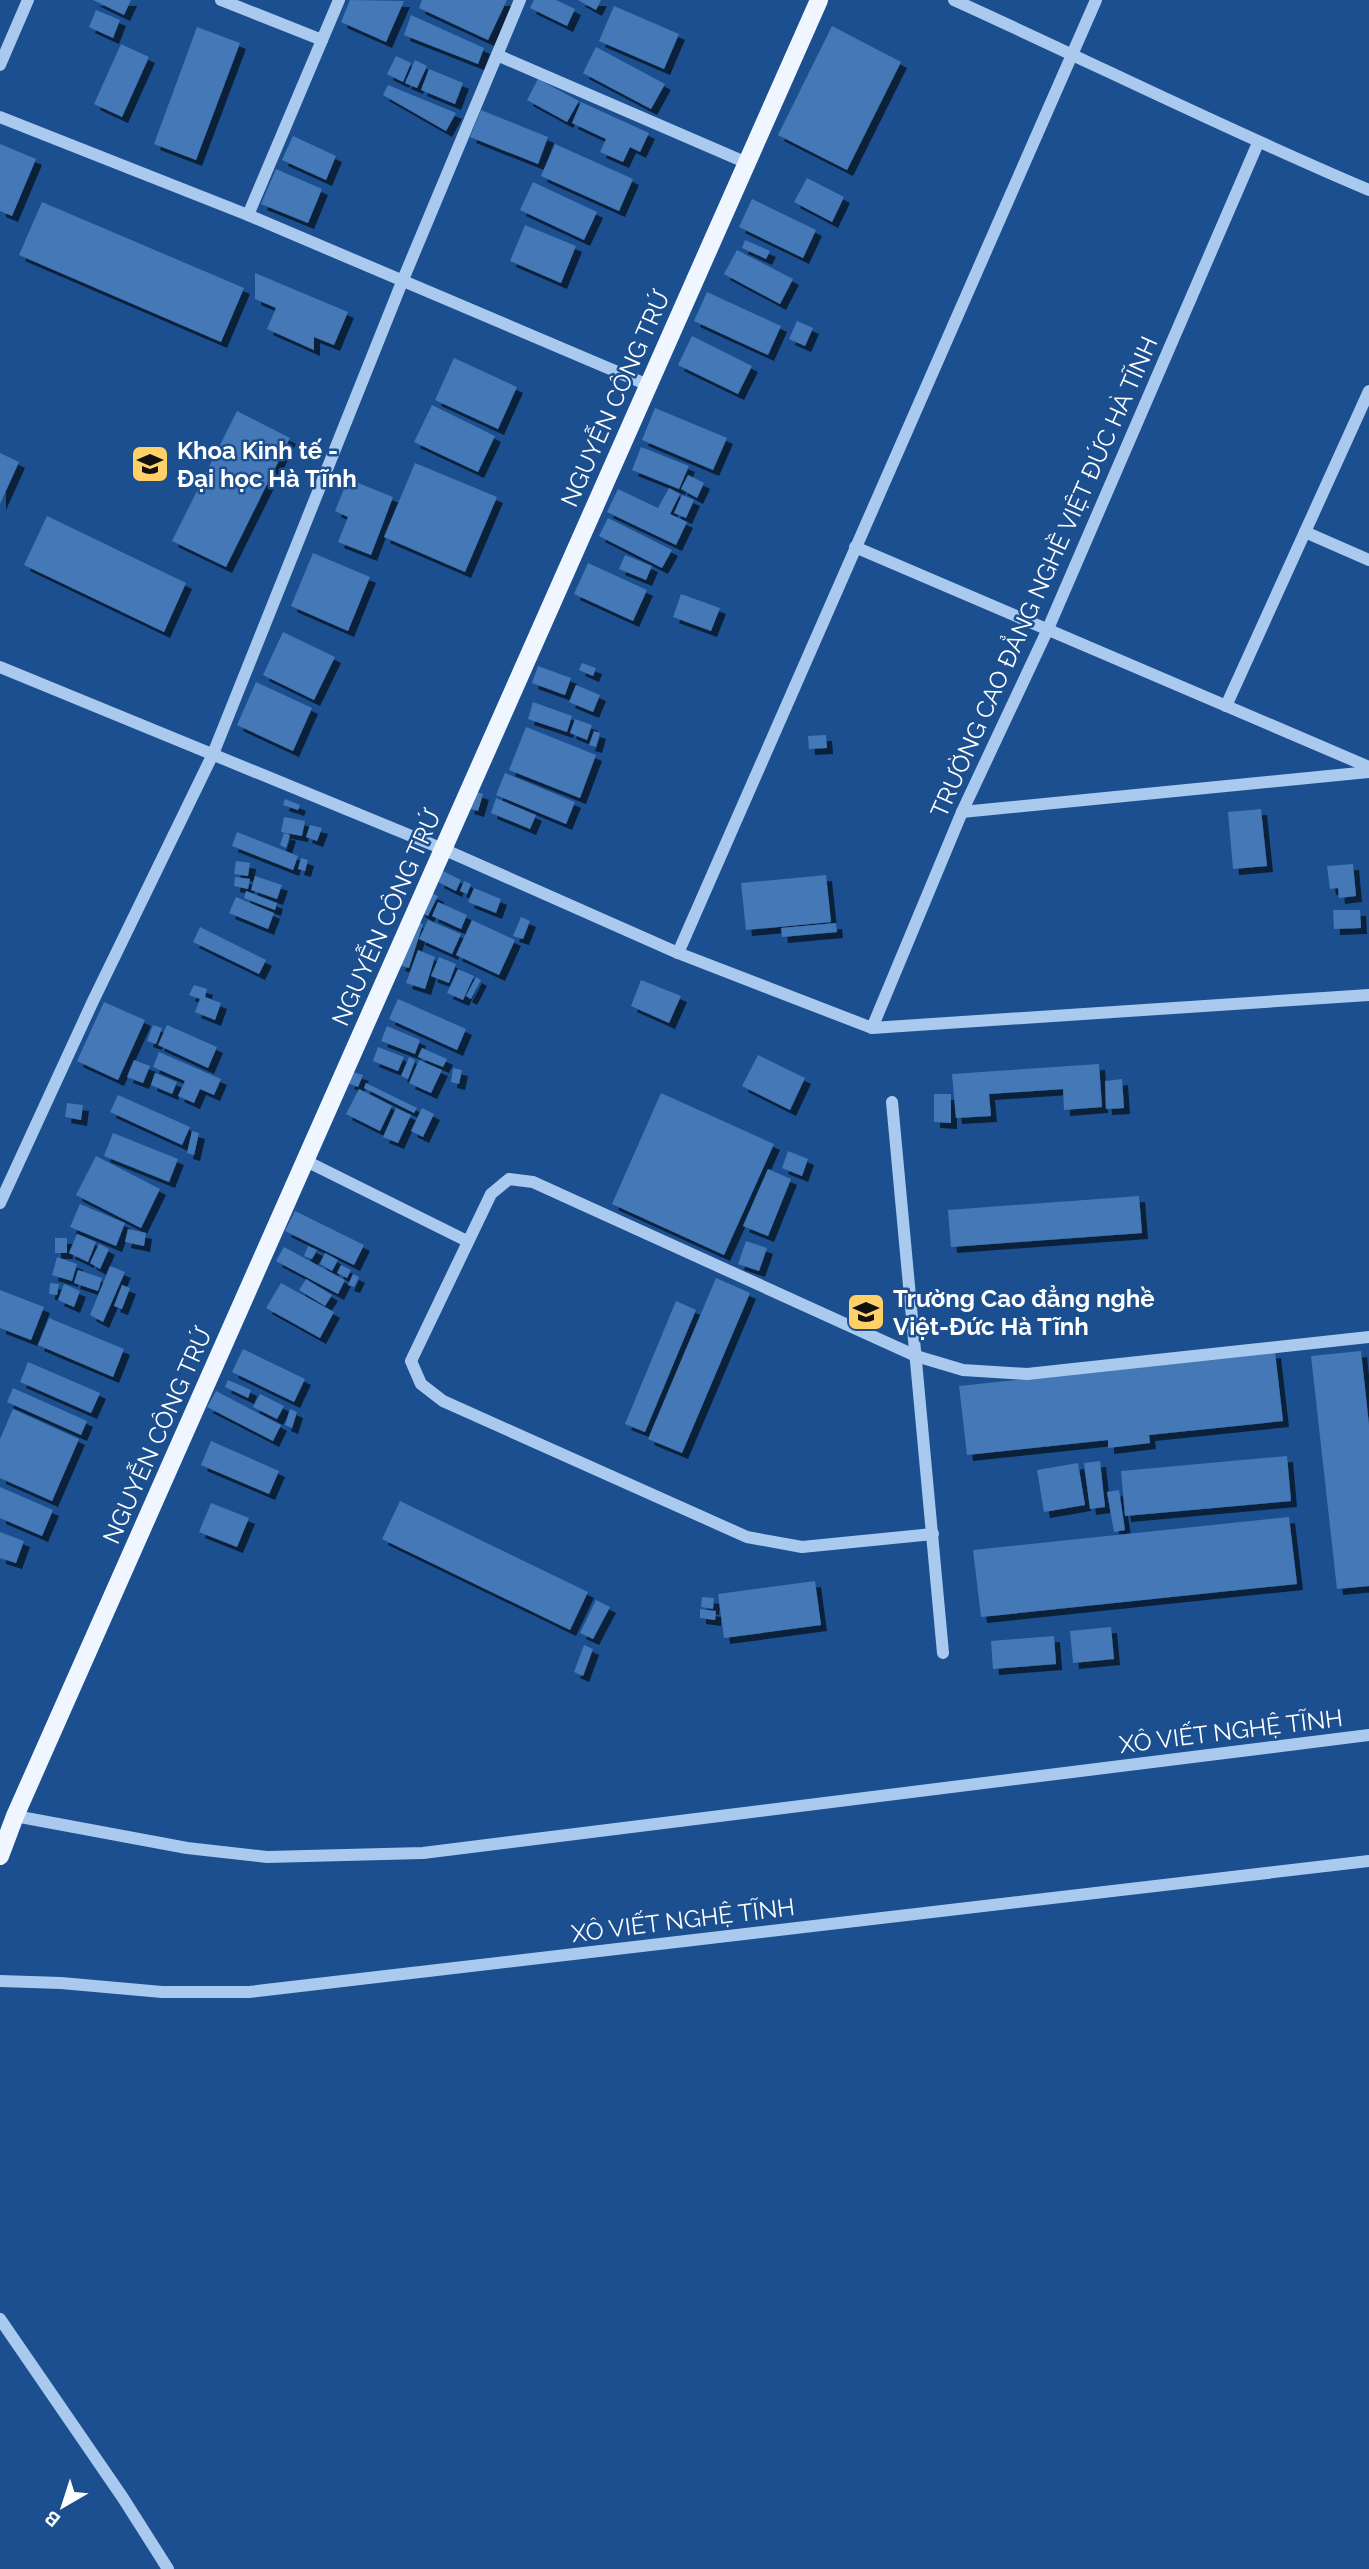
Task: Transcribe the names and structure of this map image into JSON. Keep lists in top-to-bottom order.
{
  "streets": {
    "main road": ["NGUYỄN CÔNG TRỨ"],
    "street": ["TRƯỜNG CAO ĐẲNG NGHỀ VIỆT ĐỨC HÀ TĨNH", "XÔ VIẾT NGHỆ TĨNH"]
  },
  "crossings": [
    ["NGUYỄN CÔNG TRỨ", "XÔ VIẾT NGHỆ TĨNH"]
  ],
  "places": {
    "school or university": ["Khoa Kinh tế - Đại học Hà Tĩnh", "Trường Cao đẳng nghề Việt-Đức Hà Tĩnh"]
  },
  "north": "bottom left"
}
